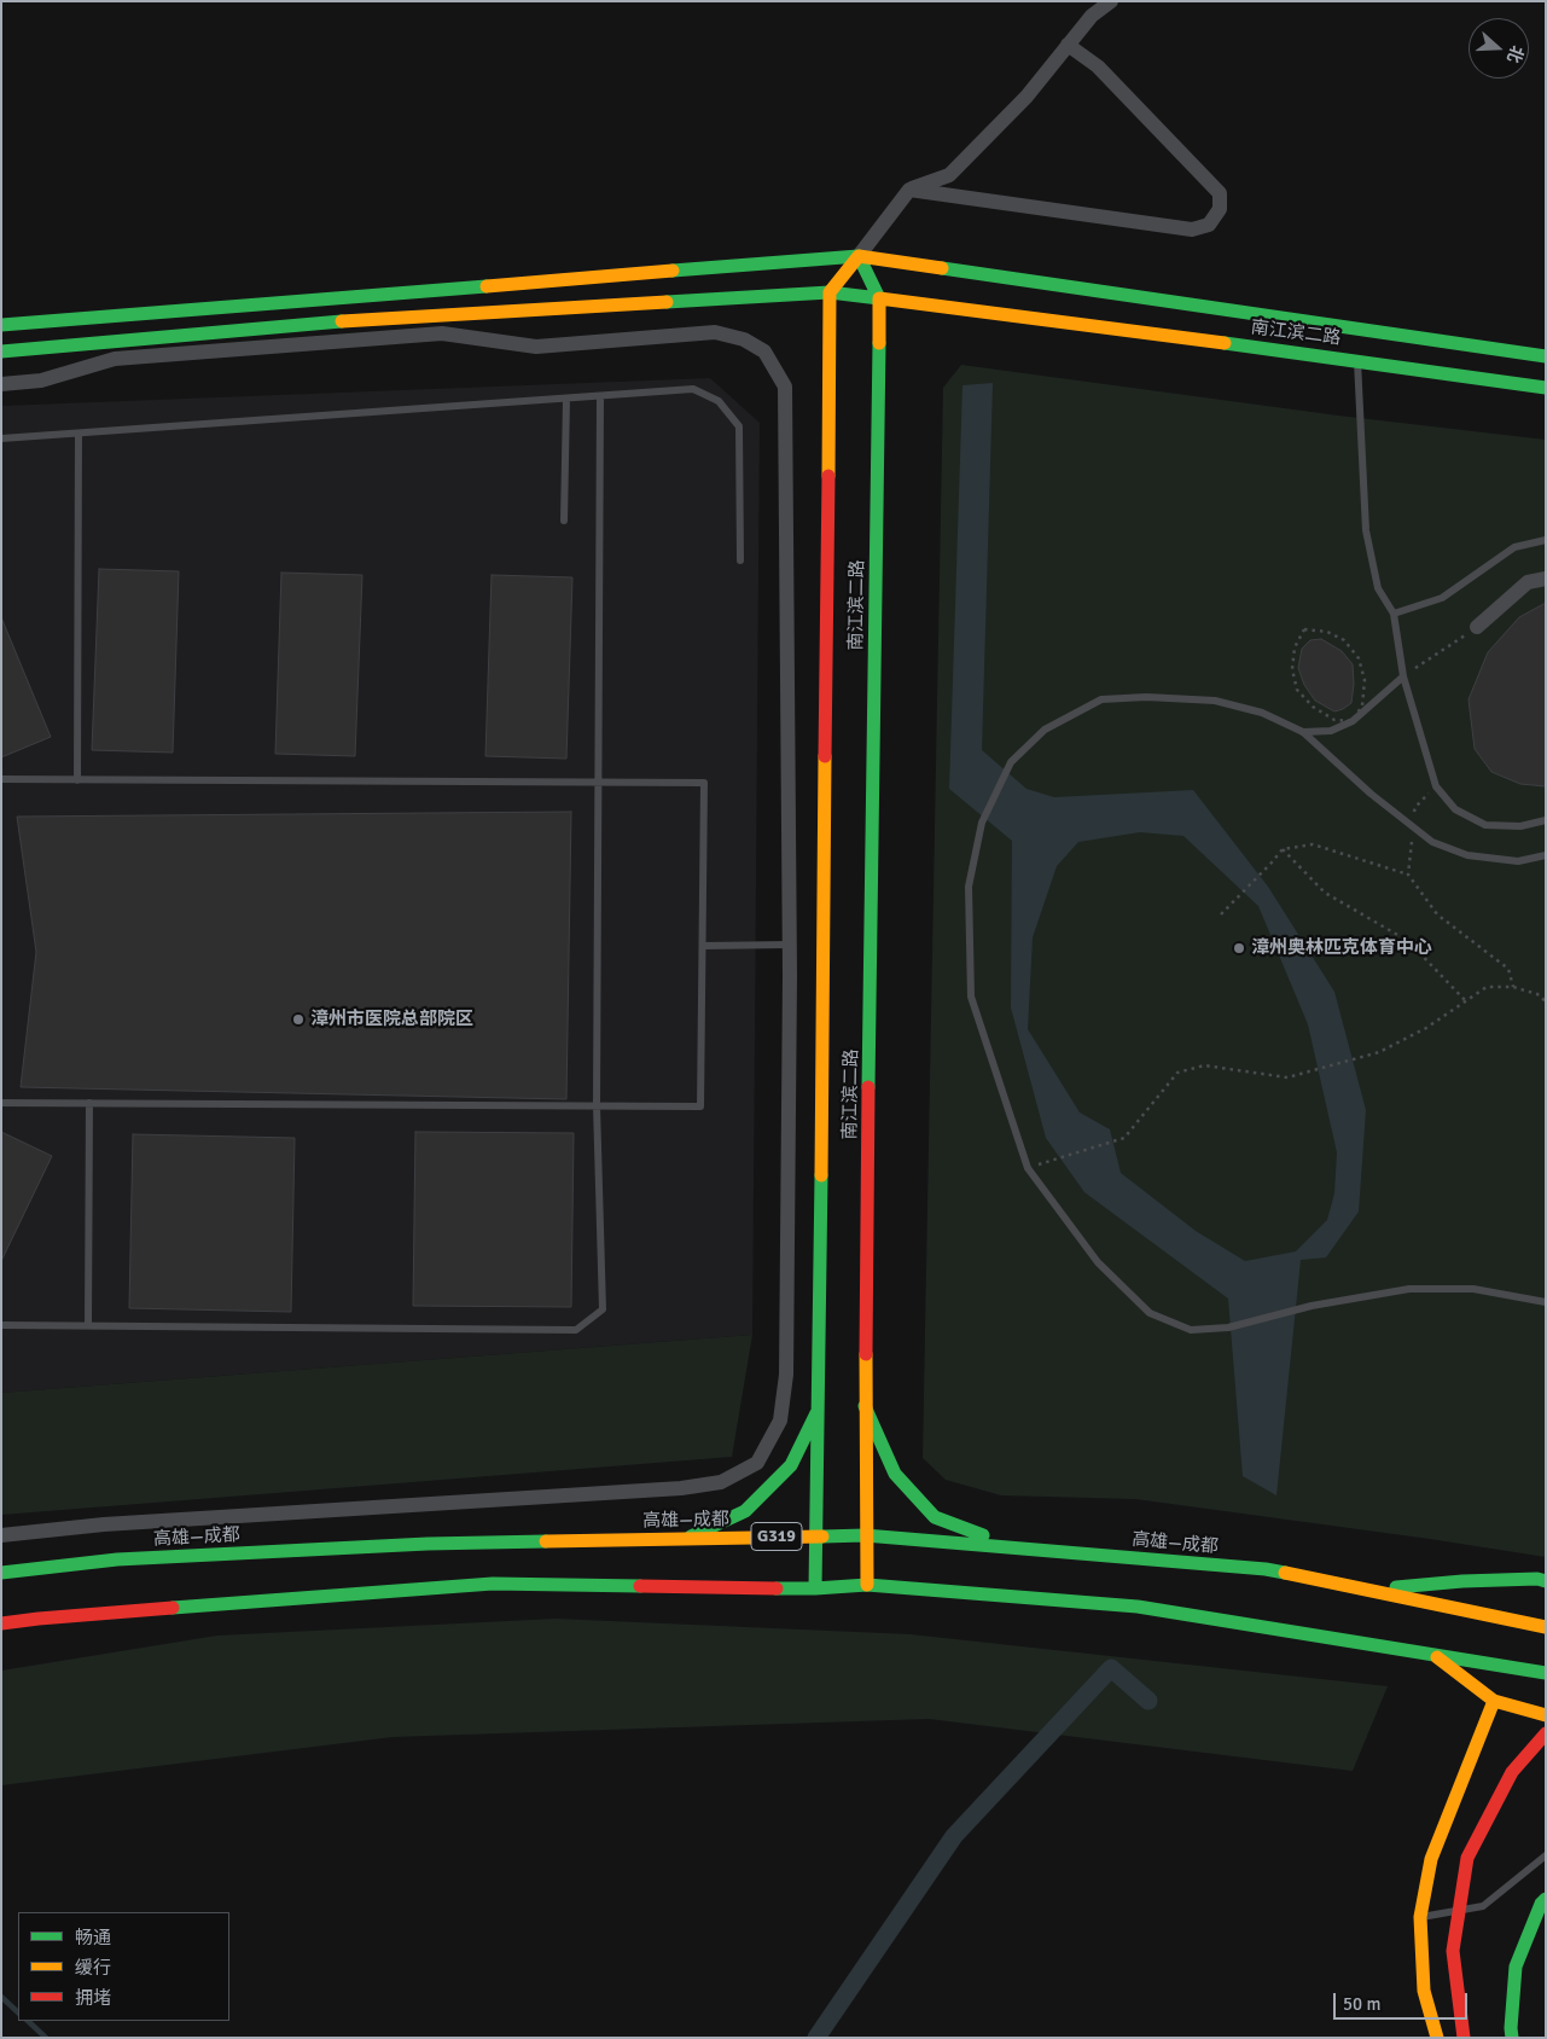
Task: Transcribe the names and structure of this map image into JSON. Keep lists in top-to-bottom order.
{
  "streets": {
    "main road": ["南江滨二路", "高雄—成都", "G319"]
  },
  "crossings": [
    ["南江滨二路", "高雄—成都"]
  ],
  "places": ["漳州奥林匹克体育中心", "漳州市医院总部院区"],
  "legend": ["畅通", "缓行", "拥堵"],
  "scale_bar": "50 m",
  "north": "right"
}
